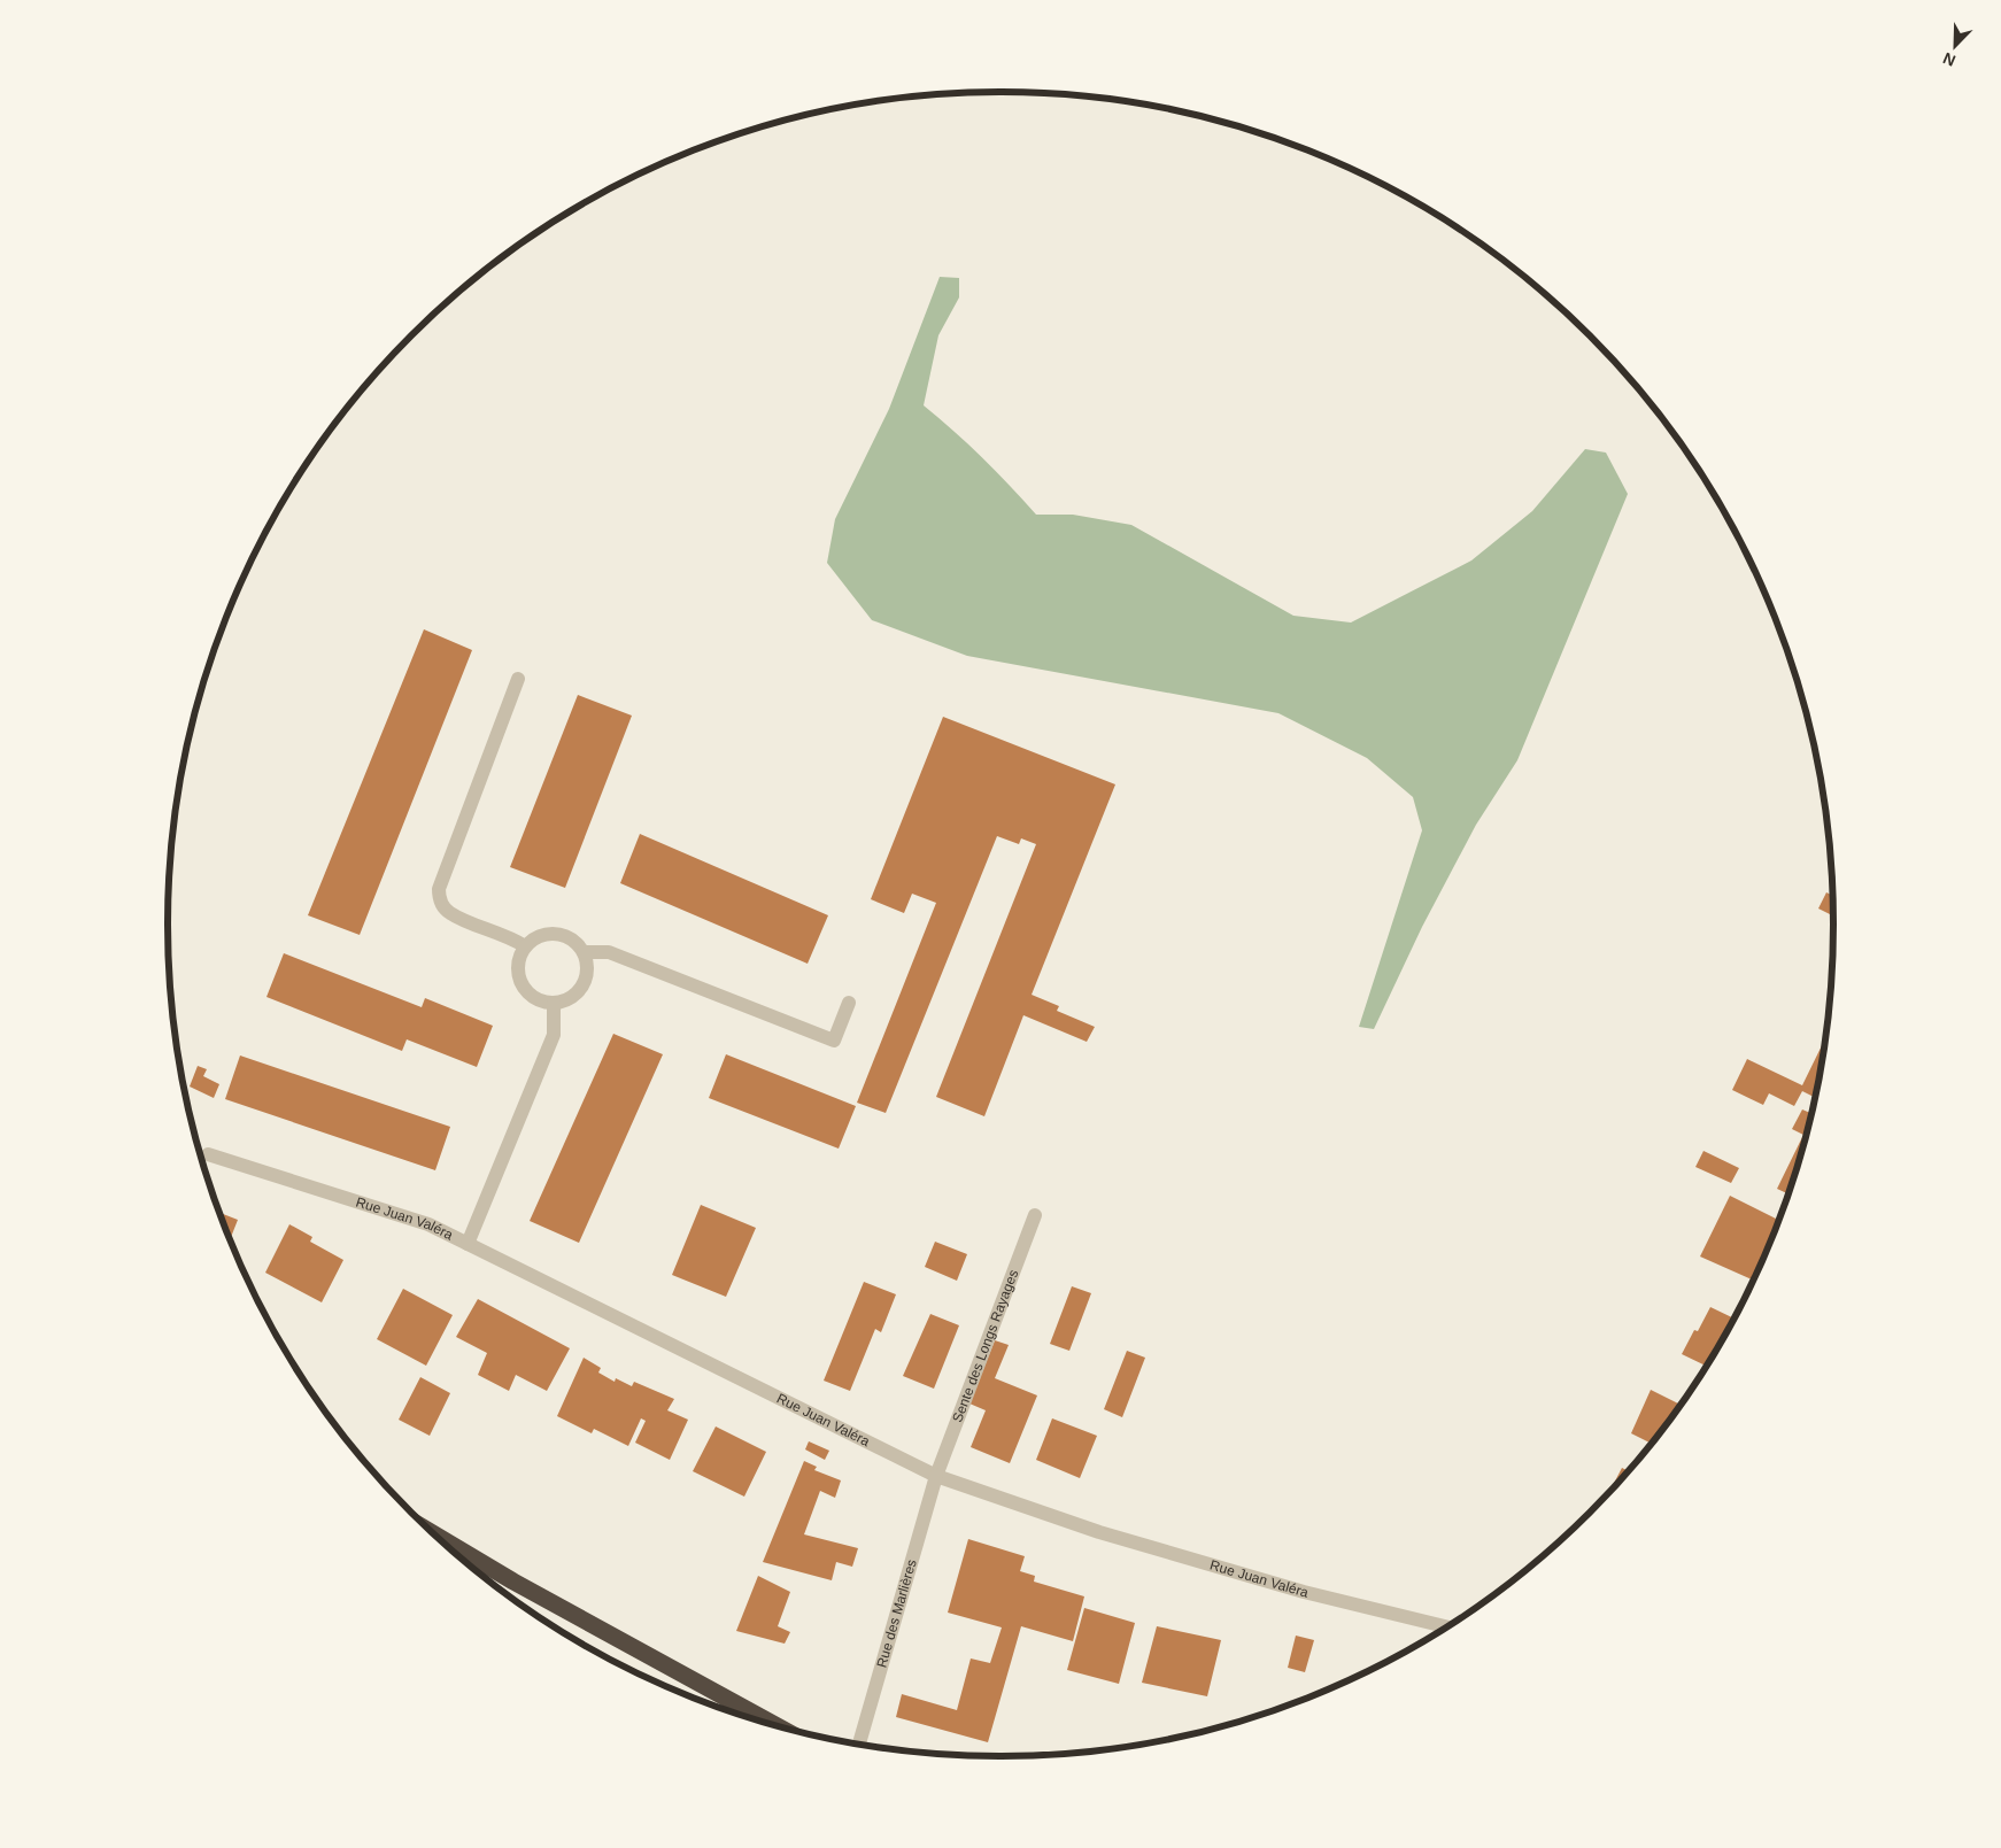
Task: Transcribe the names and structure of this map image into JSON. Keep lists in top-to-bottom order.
{
  "streets": {
    "street": ["Rue Juan Valéra", "Sente des Longs Rayages", "Rue des Marlières"]
  },
  "crossings": [
    ["Rue Juan Valéra", "Sente des Longs Rayages"],
    ["Rue Juan Valéra", "Rue des Marlières"],
    ["Sente des Longs Rayages", "Rue des Marlières"]
  ],
  "north": "bottom left"
}
